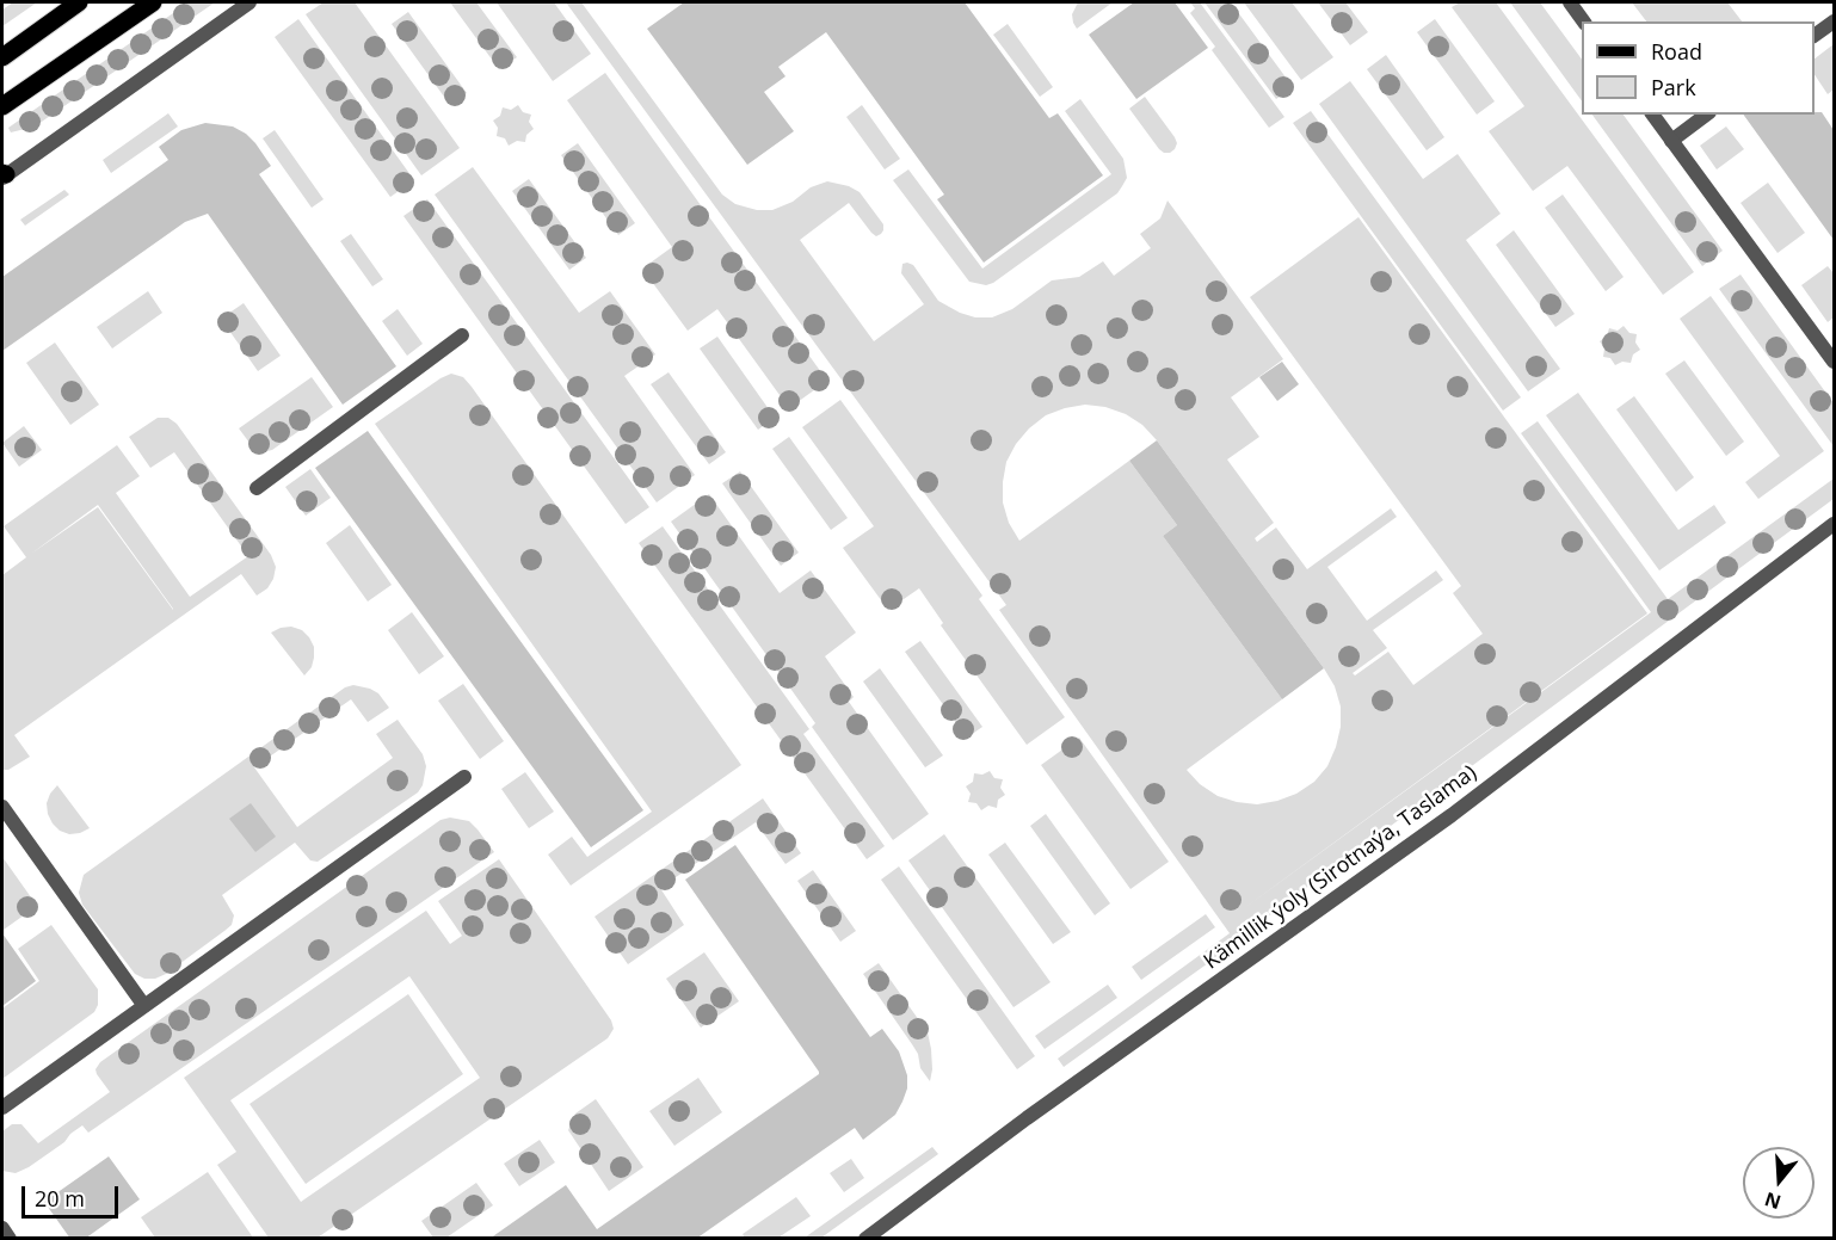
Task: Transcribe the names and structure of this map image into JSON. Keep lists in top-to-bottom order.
{
  "streets": {
    "street": ["Kämillik ýoly (Sirotnaýa, Taslama)"]
  },
  "legend": ["Road", "Park"],
  "scale_bar": "20 m",
  "north": "bottom"
}
